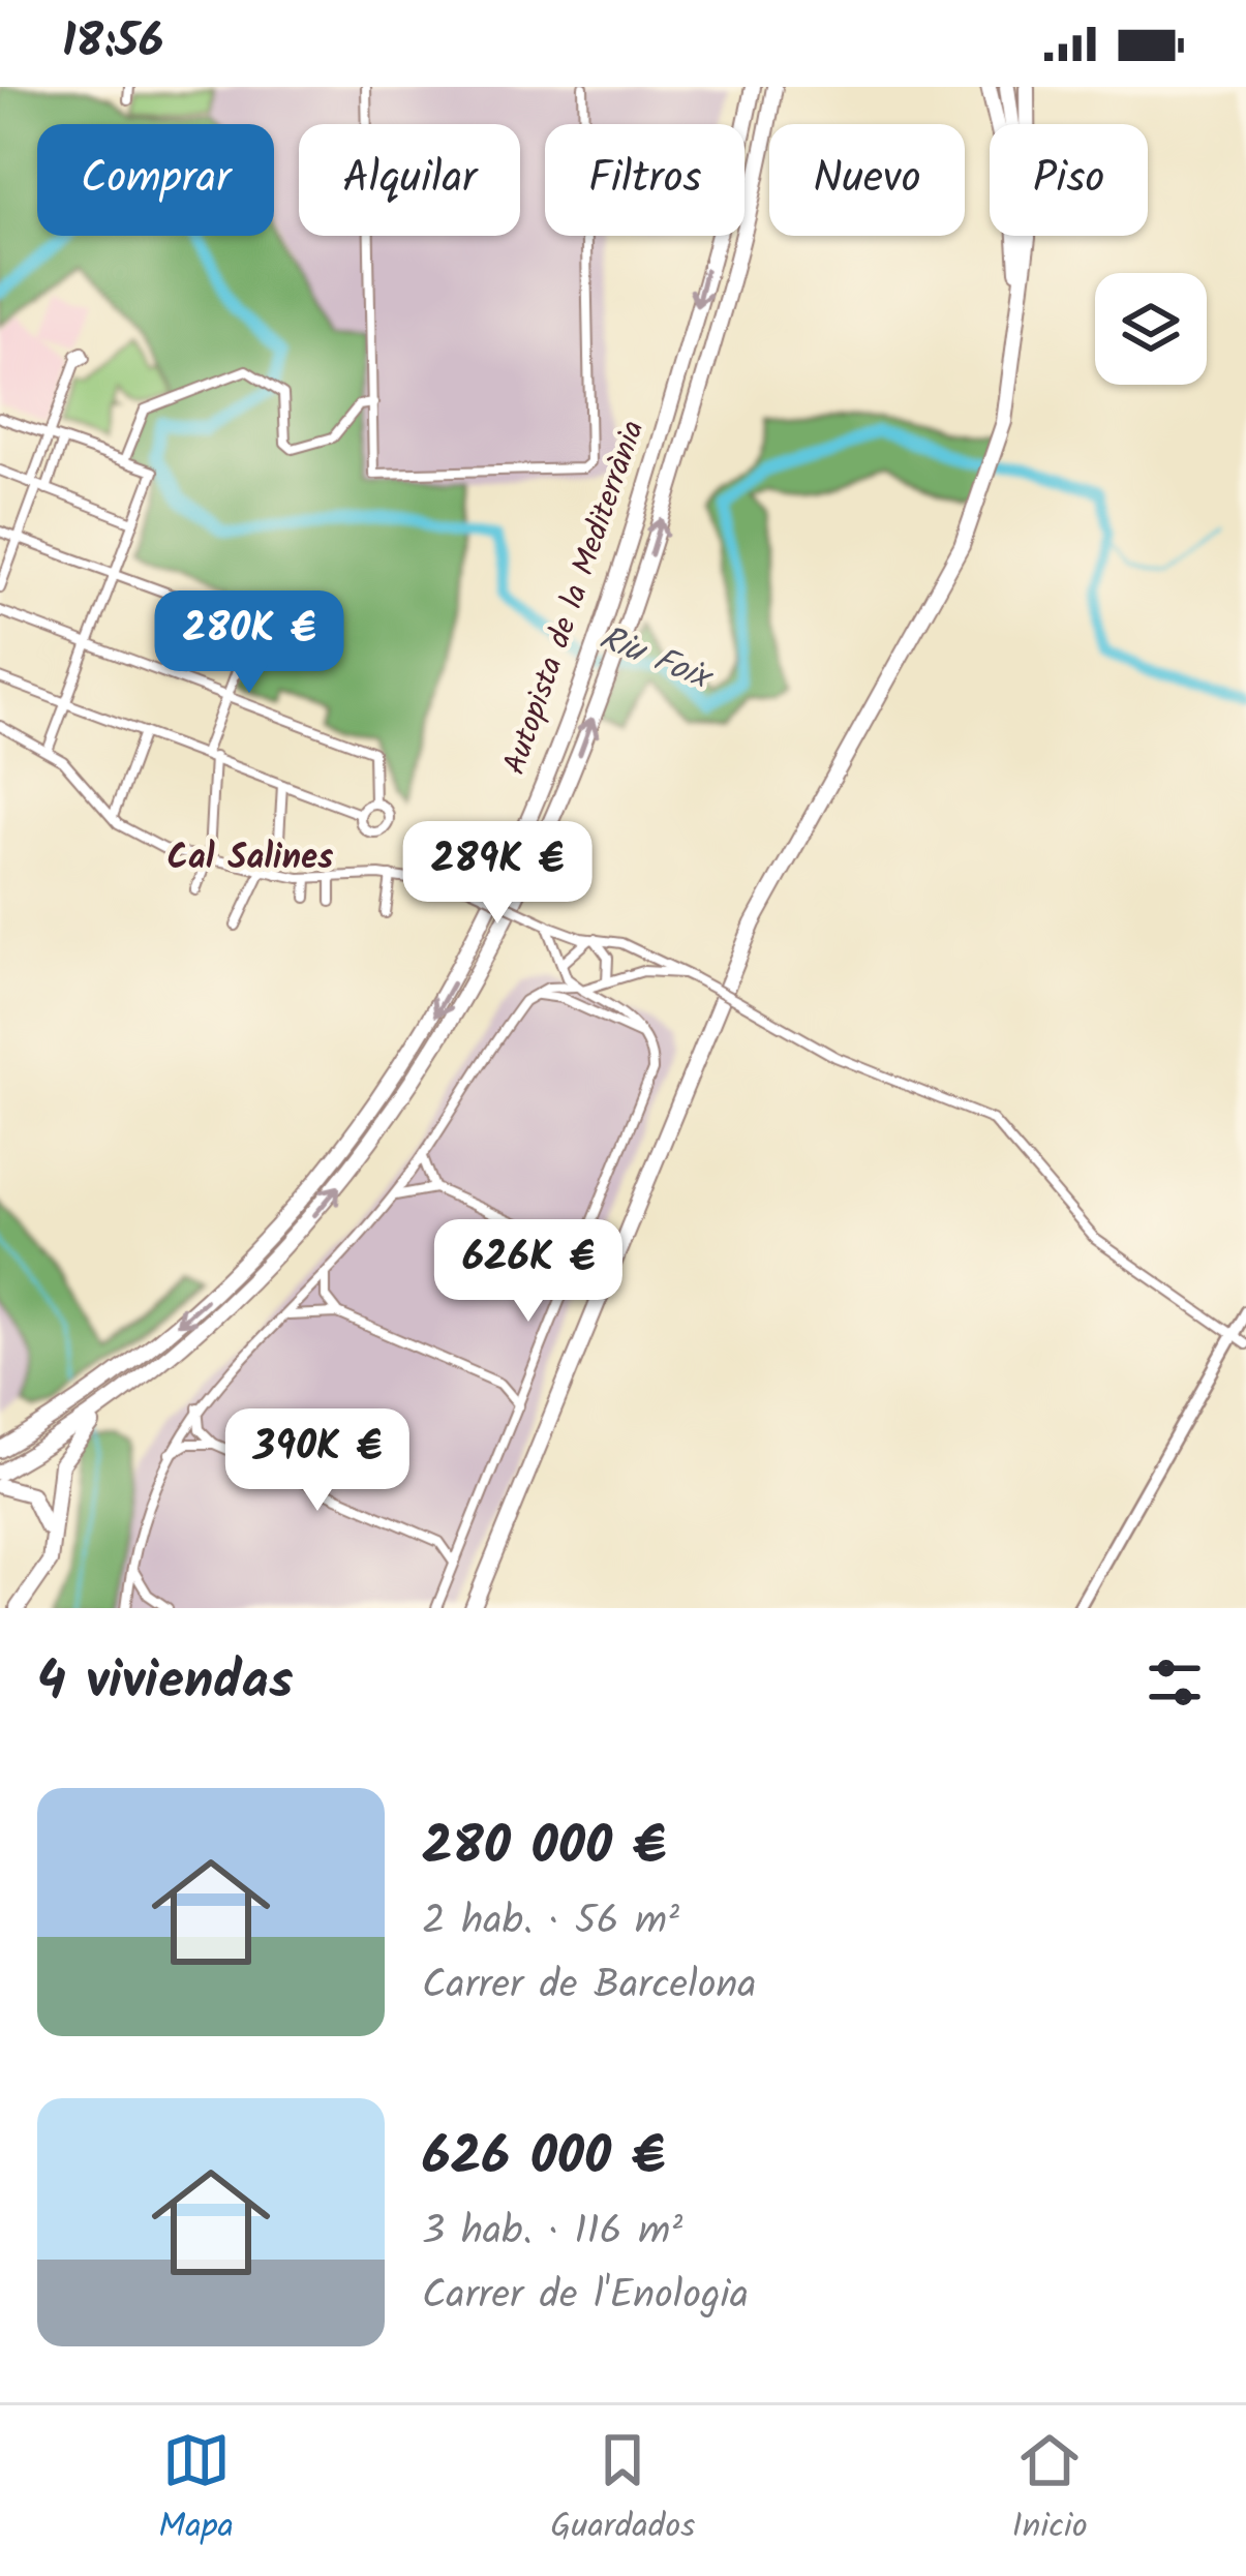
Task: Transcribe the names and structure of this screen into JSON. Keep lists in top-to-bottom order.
{
  "streets": {
    "highway": ["Autopista de la Mediterrània"]
  },
  "districts": ["Cal Salines"],
  "water": ["Riu Foix"],
  "page": {
    "status": "18:56",
    "chip": [
      "Comprar",
      "Alquilar",
      "Filtros",
      "Nuevo",
      "Piso"
    ],
    "price": [
      "280K €",
      "289K €",
      "626K €",
      "390K €"
    ],
    "heading": "4 viviendas",
    "list": [
      {
        "name": "280 000 €",
        "note": "2 hab. · 56 m² · Carrer de Barcelona"
      },
      {
        "name": "626 000 €",
        "note": "3 hab. · 116 m² · Carrer de l'Enologia"
      }
    ],
    "tabs": ["Mapa", "Guardados", "Inicio"]
  }
}
